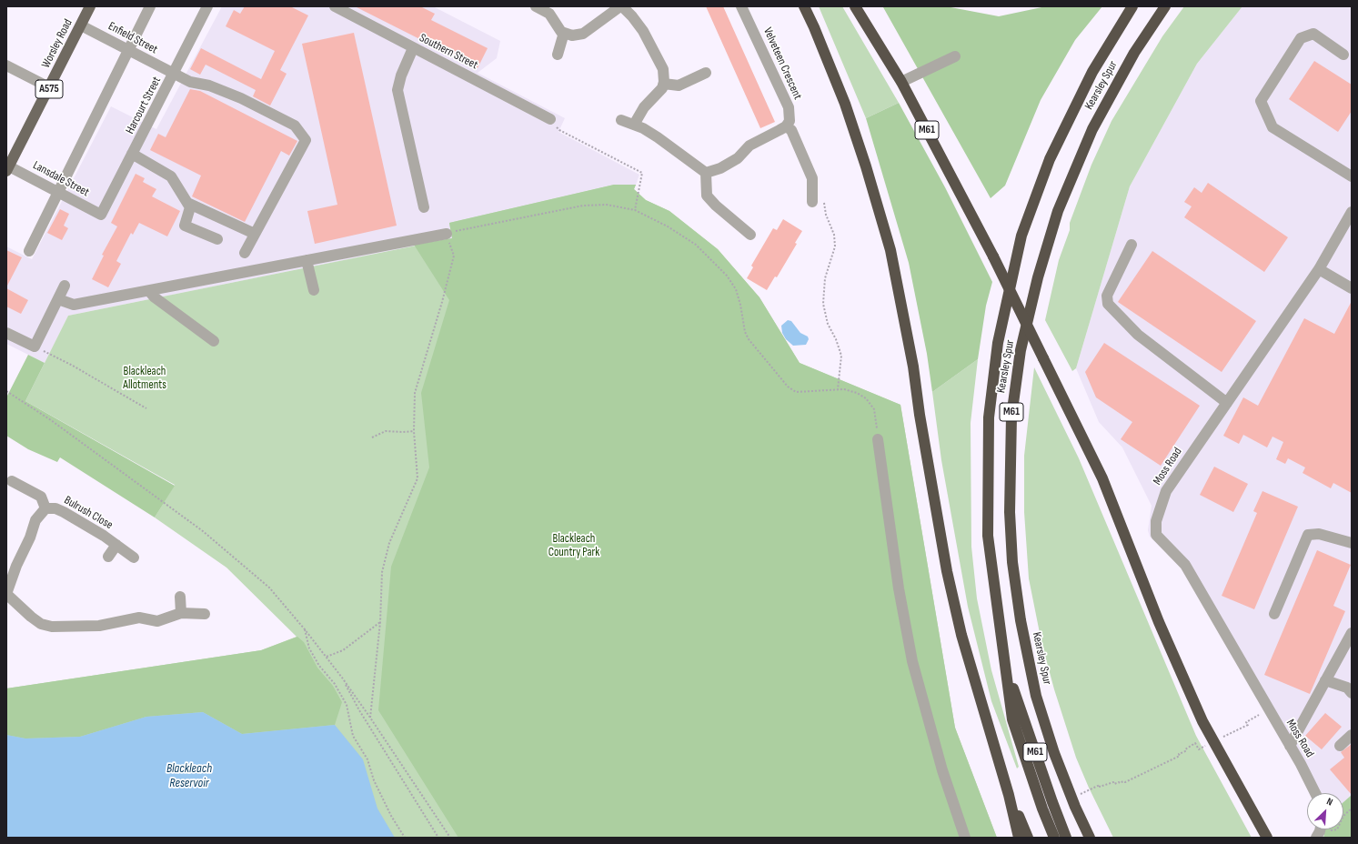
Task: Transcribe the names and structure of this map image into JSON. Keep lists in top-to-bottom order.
{
  "streets": {
    "highway": ["Kearsley Spur", "M61"],
    "main road": ["Worsley Road", "A575"],
    "street": [
      "Enfield Street",
      "Southern Street",
      "Velveteen Crescent",
      "Harcourt Street",
      "Lansdale Street",
      "Moss Road",
      "Bulrush Close"
    ]
  },
  "crossings": [
    ["Enfield Street", "Worsley Road"],
    ["Enfield Street", "Harcourt Street"],
    ["Worsley Road", "Lansdale Street"],
    ["Kearsley Spur", "M61"],
    ["Harcourt Street", "Lansdale Street"]
  ],
  "water": ["Blackleach Reservoir"],
  "parks": ["Blackleach Allotments", "Blackleach Country Park"],
  "north": "top right"
}
